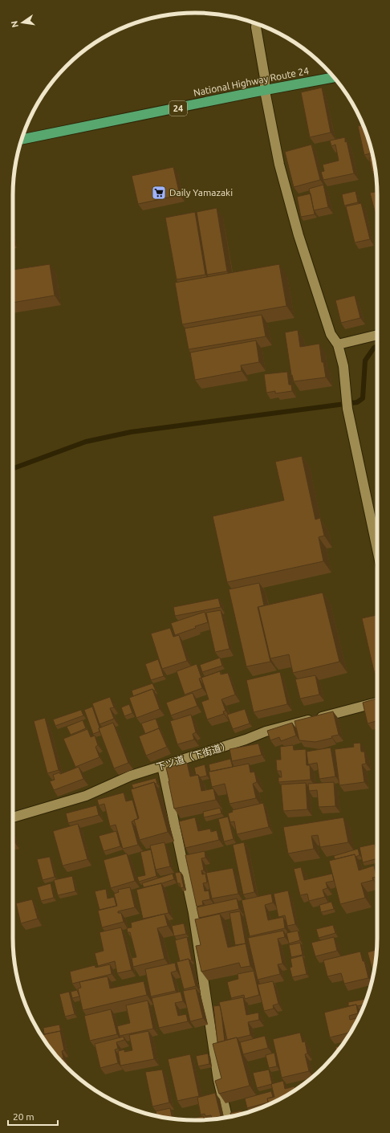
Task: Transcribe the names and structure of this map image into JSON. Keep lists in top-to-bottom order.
{
  "streets": {
    "highway": ["National Highway Route 24", "24"],
    "street": ["下ツ道（下街道）"]
  },
  "places": {
    "supermarket": ["Daily Yamazaki"]
  },
  "scale_bar": "20 m",
  "north": "left"
}
